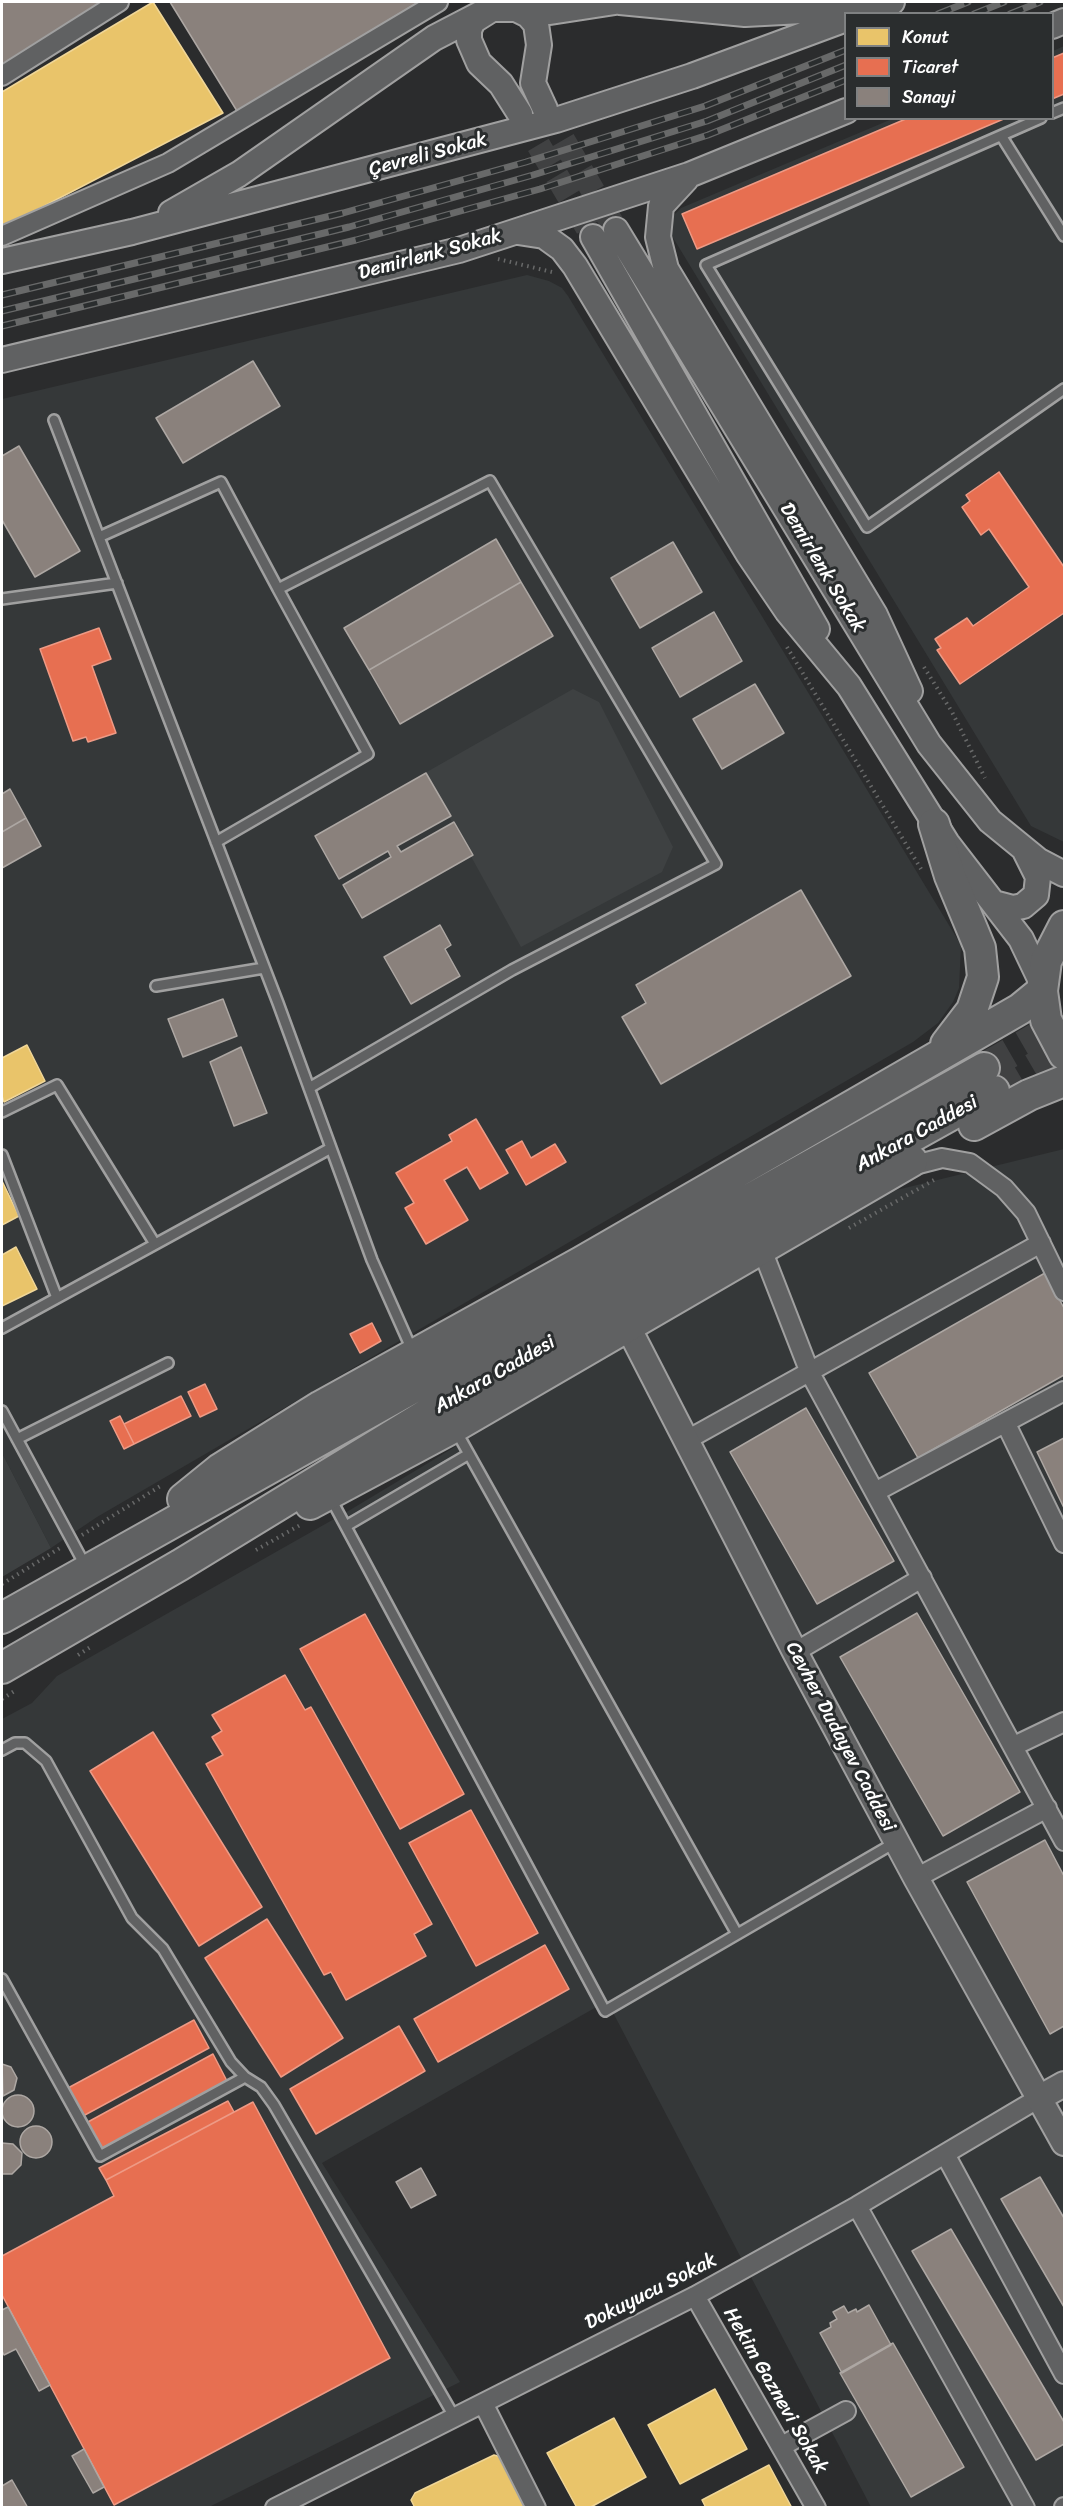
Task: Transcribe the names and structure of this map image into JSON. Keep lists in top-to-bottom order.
{
  "streets": {
    "main road": ["Ankara Caddesi"],
    "street": [
      "Çevreli Sokak",
      "Demirlenk Sokak",
      "Cevher Dudayev Caddesi",
      "Dokuyucu Sokak",
      "Hekim Gaznevi Sokak"
    ]
  },
  "crossings": [
    ["Cevher Dudayev Caddesi", "Dokuyucu Sokak"],
    ["Dokuyucu Sokak", "Hekim Gaznevi Sokak"]
  ],
  "legend": ["Konut", "Ticaret", "Sanayi"]
}
